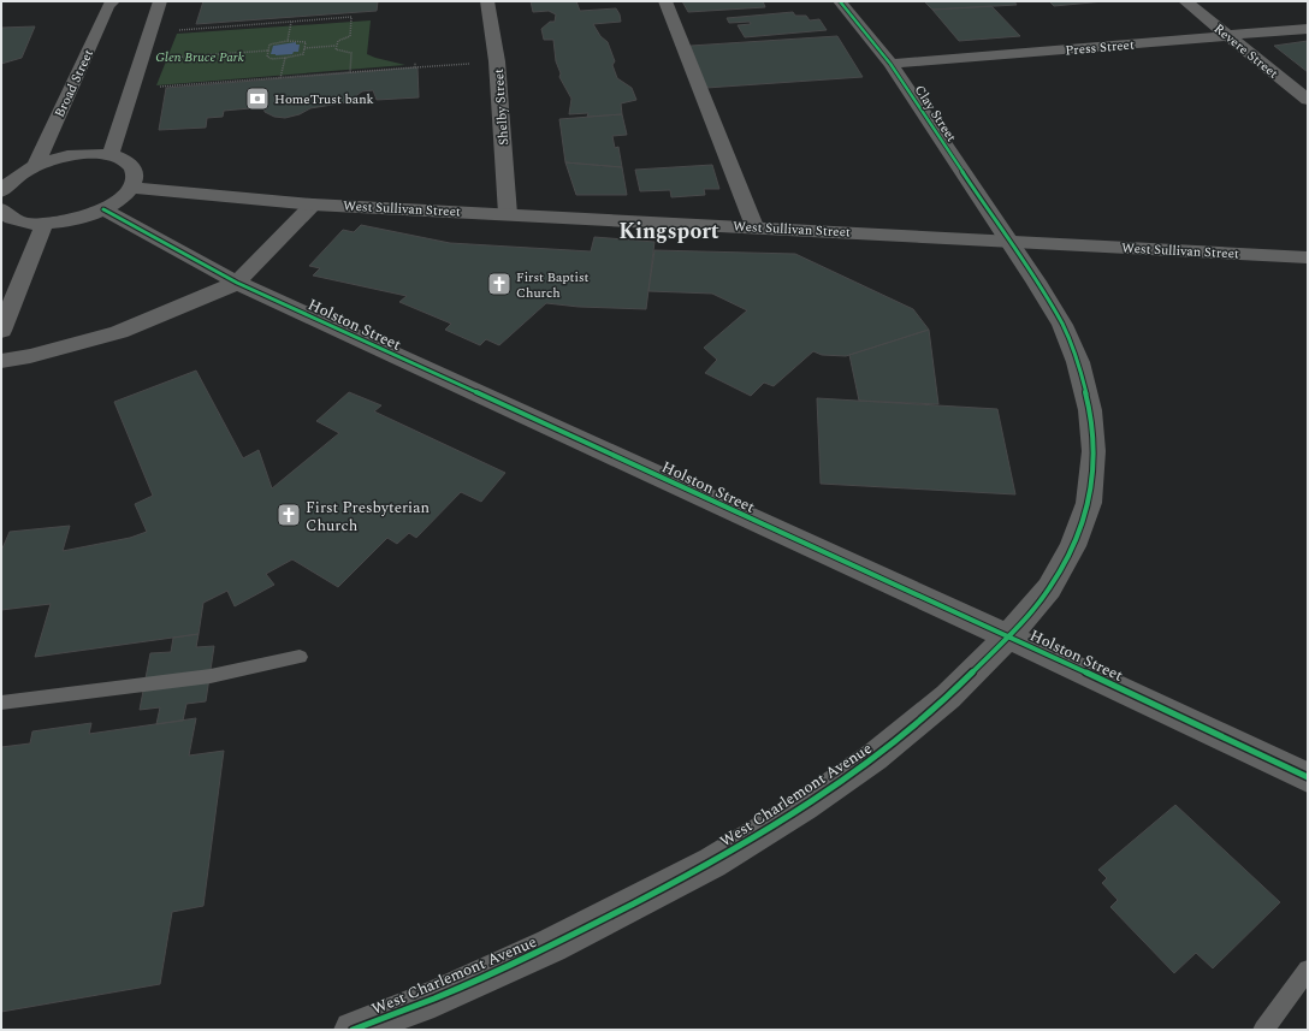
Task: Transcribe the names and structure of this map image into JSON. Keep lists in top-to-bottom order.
{
  "streets": {
    "street": [
      "Press Street",
      "Revere Street",
      "Broad Street",
      "Shelby Street",
      "Clay Street",
      "West Sullivan Street",
      "Holston Street",
      "West Charlemont Avenue"
    ]
  },
  "crossings": [
    ["Press Street", "Revere Street"],
    ["Press Street", "Clay Street"],
    ["Shelby Street", "West Sullivan Street"],
    ["Clay Street", "West Sullivan Street"],
    ["Clay Street", "West Charlemont Avenue"],
    ["West Sullivan Street", "West Charlemont Avenue"],
    ["Holston Street", "West Charlemont Avenue"]
  ],
  "districts": ["Kingsport"],
  "parks": ["Glen Bruce Park"],
  "places": {
    "bank": ["HomeTrust bank"],
    "church": ["First Baptist Church", "First Presbyterian Church"]
  }
}
